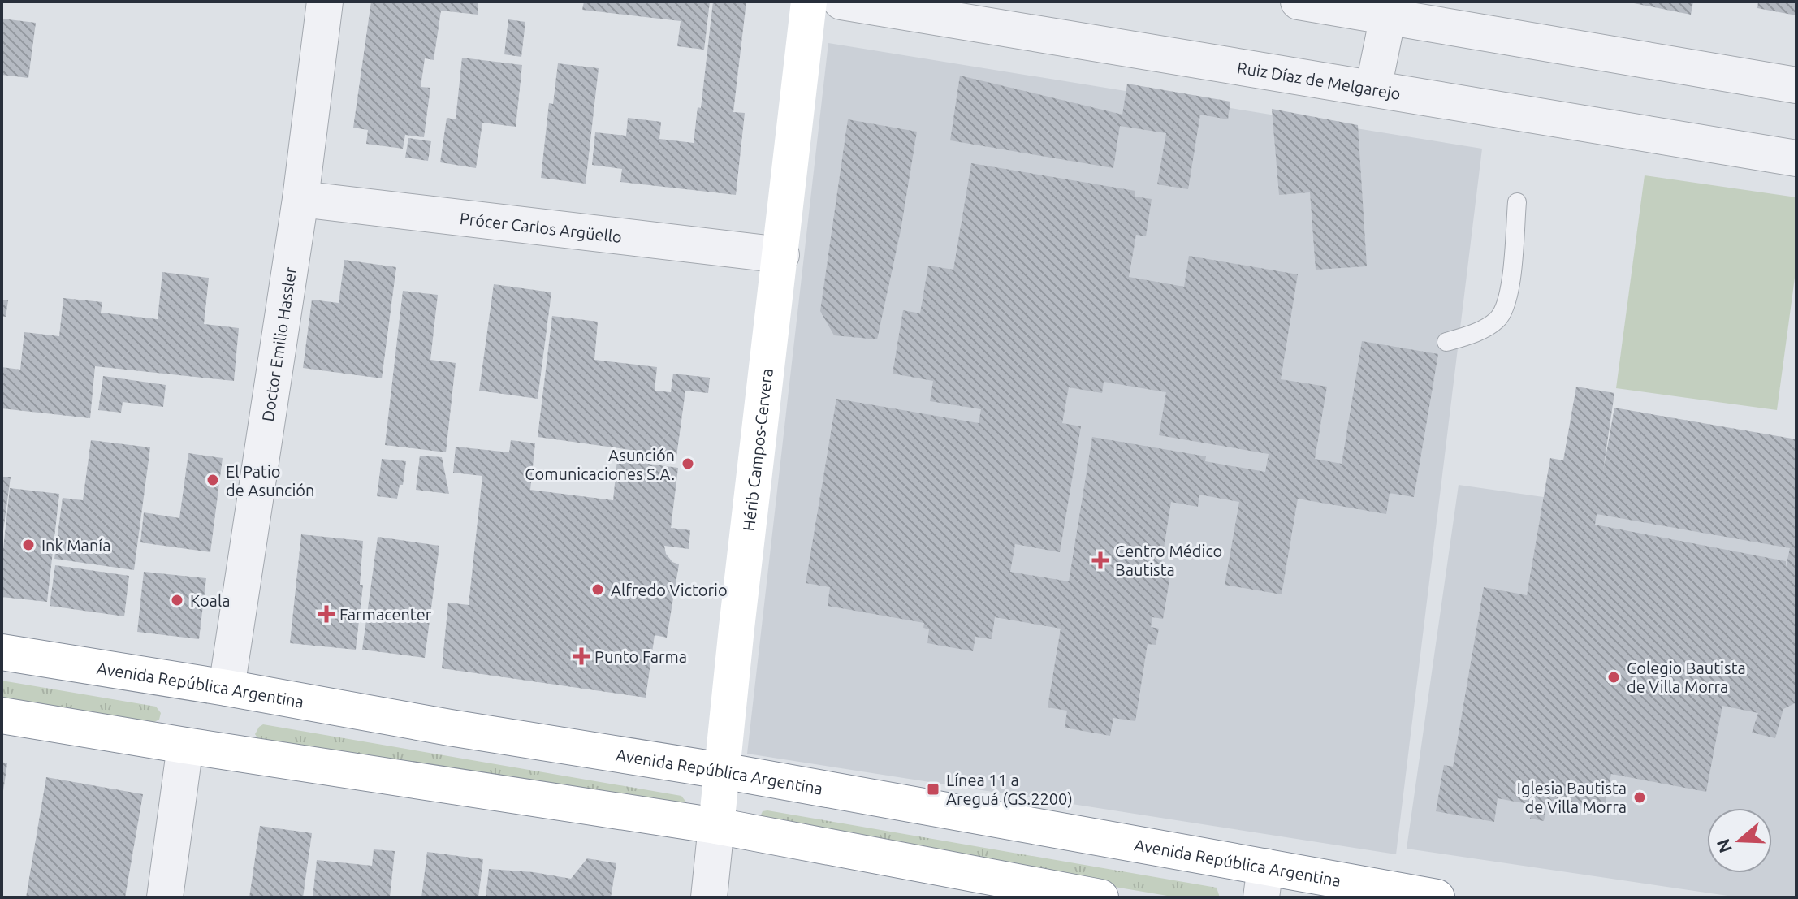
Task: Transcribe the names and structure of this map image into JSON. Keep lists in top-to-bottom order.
{
  "streets": {
    "main road": ["Hérib Campos-Cervera", "Avenida República Argentina"],
    "street": ["Ruiz Díaz de Melgarejo", "Prócer Carlos Argüello", "Doctor Emilio Hassler"]
  },
  "crossings": [
    ["Prócer Carlos Argüello", "Doctor Emilio Hassler"],
    ["Prócer Carlos Argüello", "Hérib Campos-Cervera"],
    ["Doctor Emilio Hassler", "Avenida República Argentina"],
    ["Hérib Campos-Cervera", "Avenida República Argentina"]
  ],
  "places": {
    "other": [
      "Asunción Comunicaciones S.A.",
      "El Patio de Asunción",
      "Ink Manía",
      "Alfredo Victorio",
      "Koala",
      "Colegio Bautista de Villa Morra",
      "Iglesia Bautista de Villa Morra"
    ],
    "health": ["Centro Médico Bautista", "Farmacenter", "Punto Farma"],
    "transit": ["Línea 11 a Areguá (GS.2200)"]
  },
  "north": "left"
}
